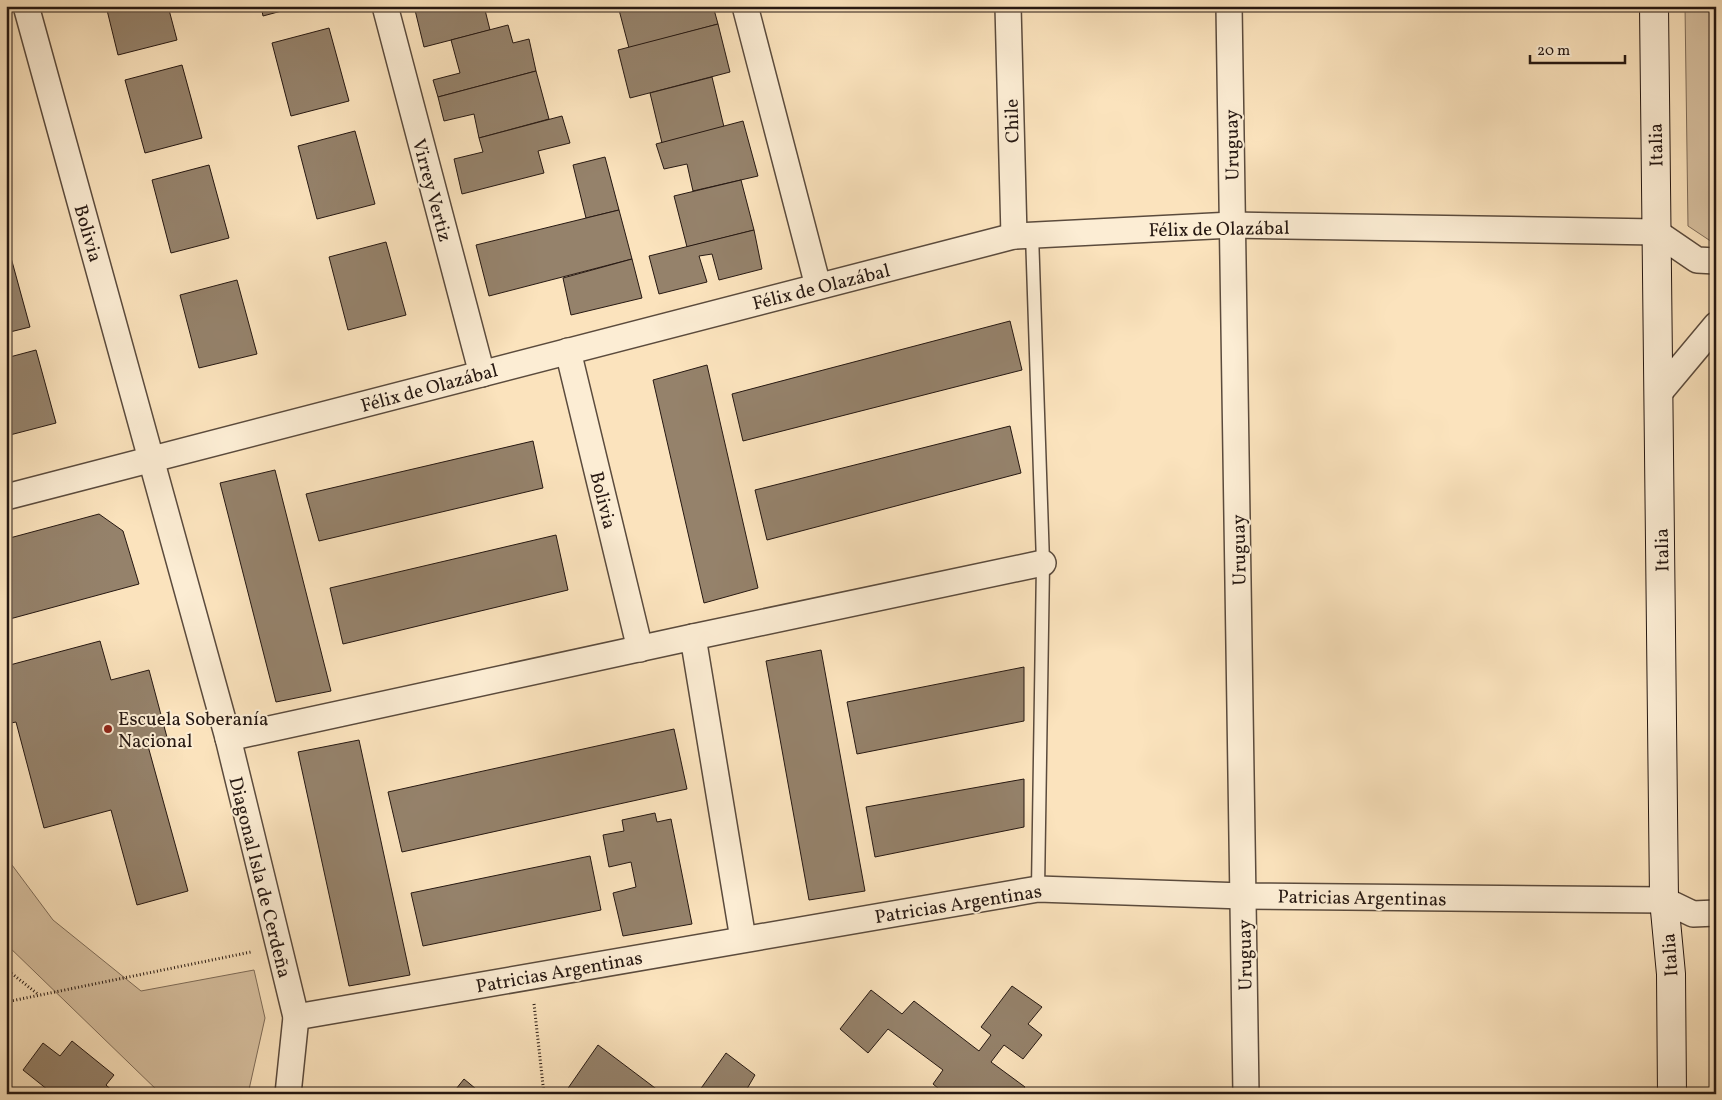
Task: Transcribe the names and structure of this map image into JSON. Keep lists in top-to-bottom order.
{
  "streets": {
    "street": [
      "Chile",
      "Uruguay",
      "Italia",
      "Virrey Vertiz",
      "Félix de Olazábal",
      "Bolivia",
      "Diagonal Isla de Cerdeña",
      "Patricias Argentinas"
    ]
  },
  "crossings": [
    ["Chile", "Félix de Olazábal"],
    ["Uruguay", "Félix de Olazábal"],
    ["Uruguay", "Patricias Argentinas"],
    ["Italia", "Félix de Olazábal"],
    ["Italia", "Patricias Argentinas"],
    ["Virrey Vertiz", "Félix de Olazábal"],
    ["Félix de Olazábal", "Bolivia"],
    ["Félix de Olazábal", "Diagonal Isla de Cerdeña"],
    ["Bolivia", "Diagonal Isla de Cerdeña"],
    ["Diagonal Isla de Cerdeña", "Patricias Argentinas"]
  ],
  "places": ["Escuela Soberanía Nacional"],
  "scale_bar": "20 m"
}
